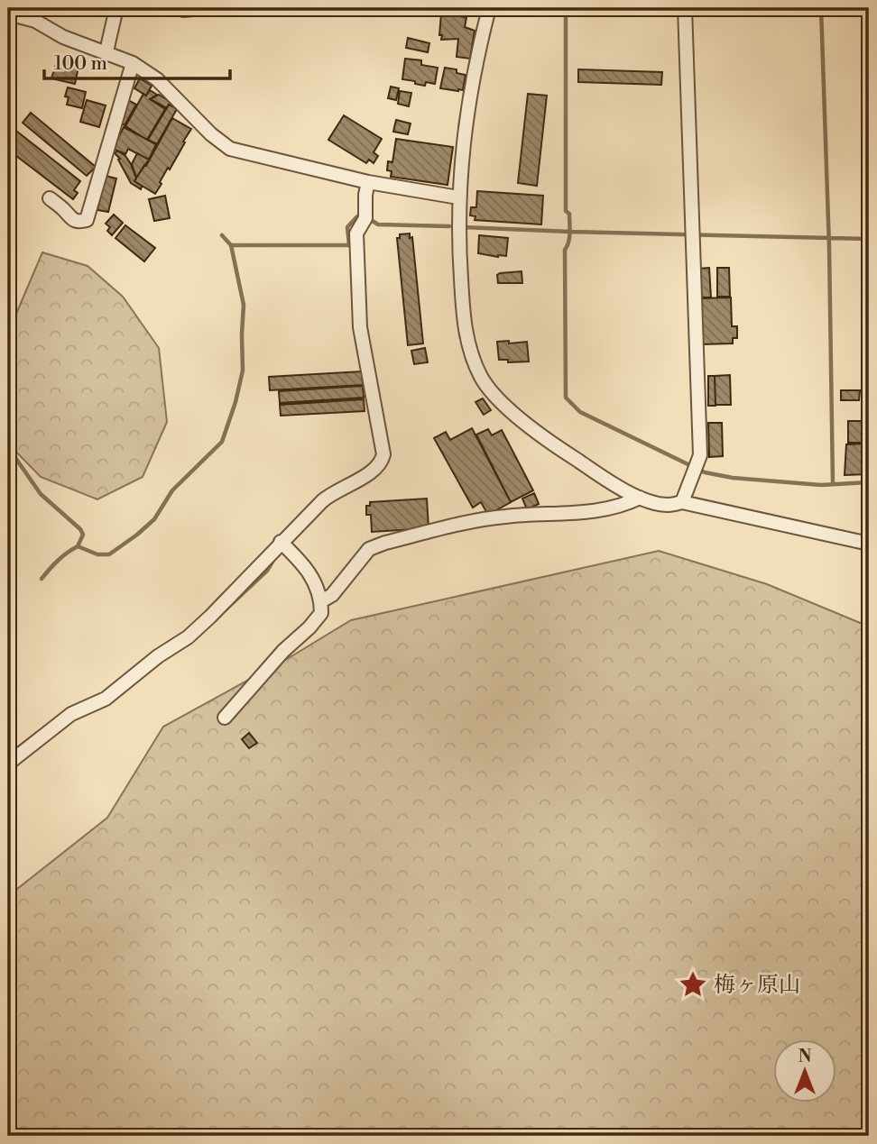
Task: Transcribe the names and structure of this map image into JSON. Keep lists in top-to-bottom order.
{
  "places": {
    "place": ["梅ヶ原山"]
  },
  "scale_bar": "100 m",
  "north": "top"
}
